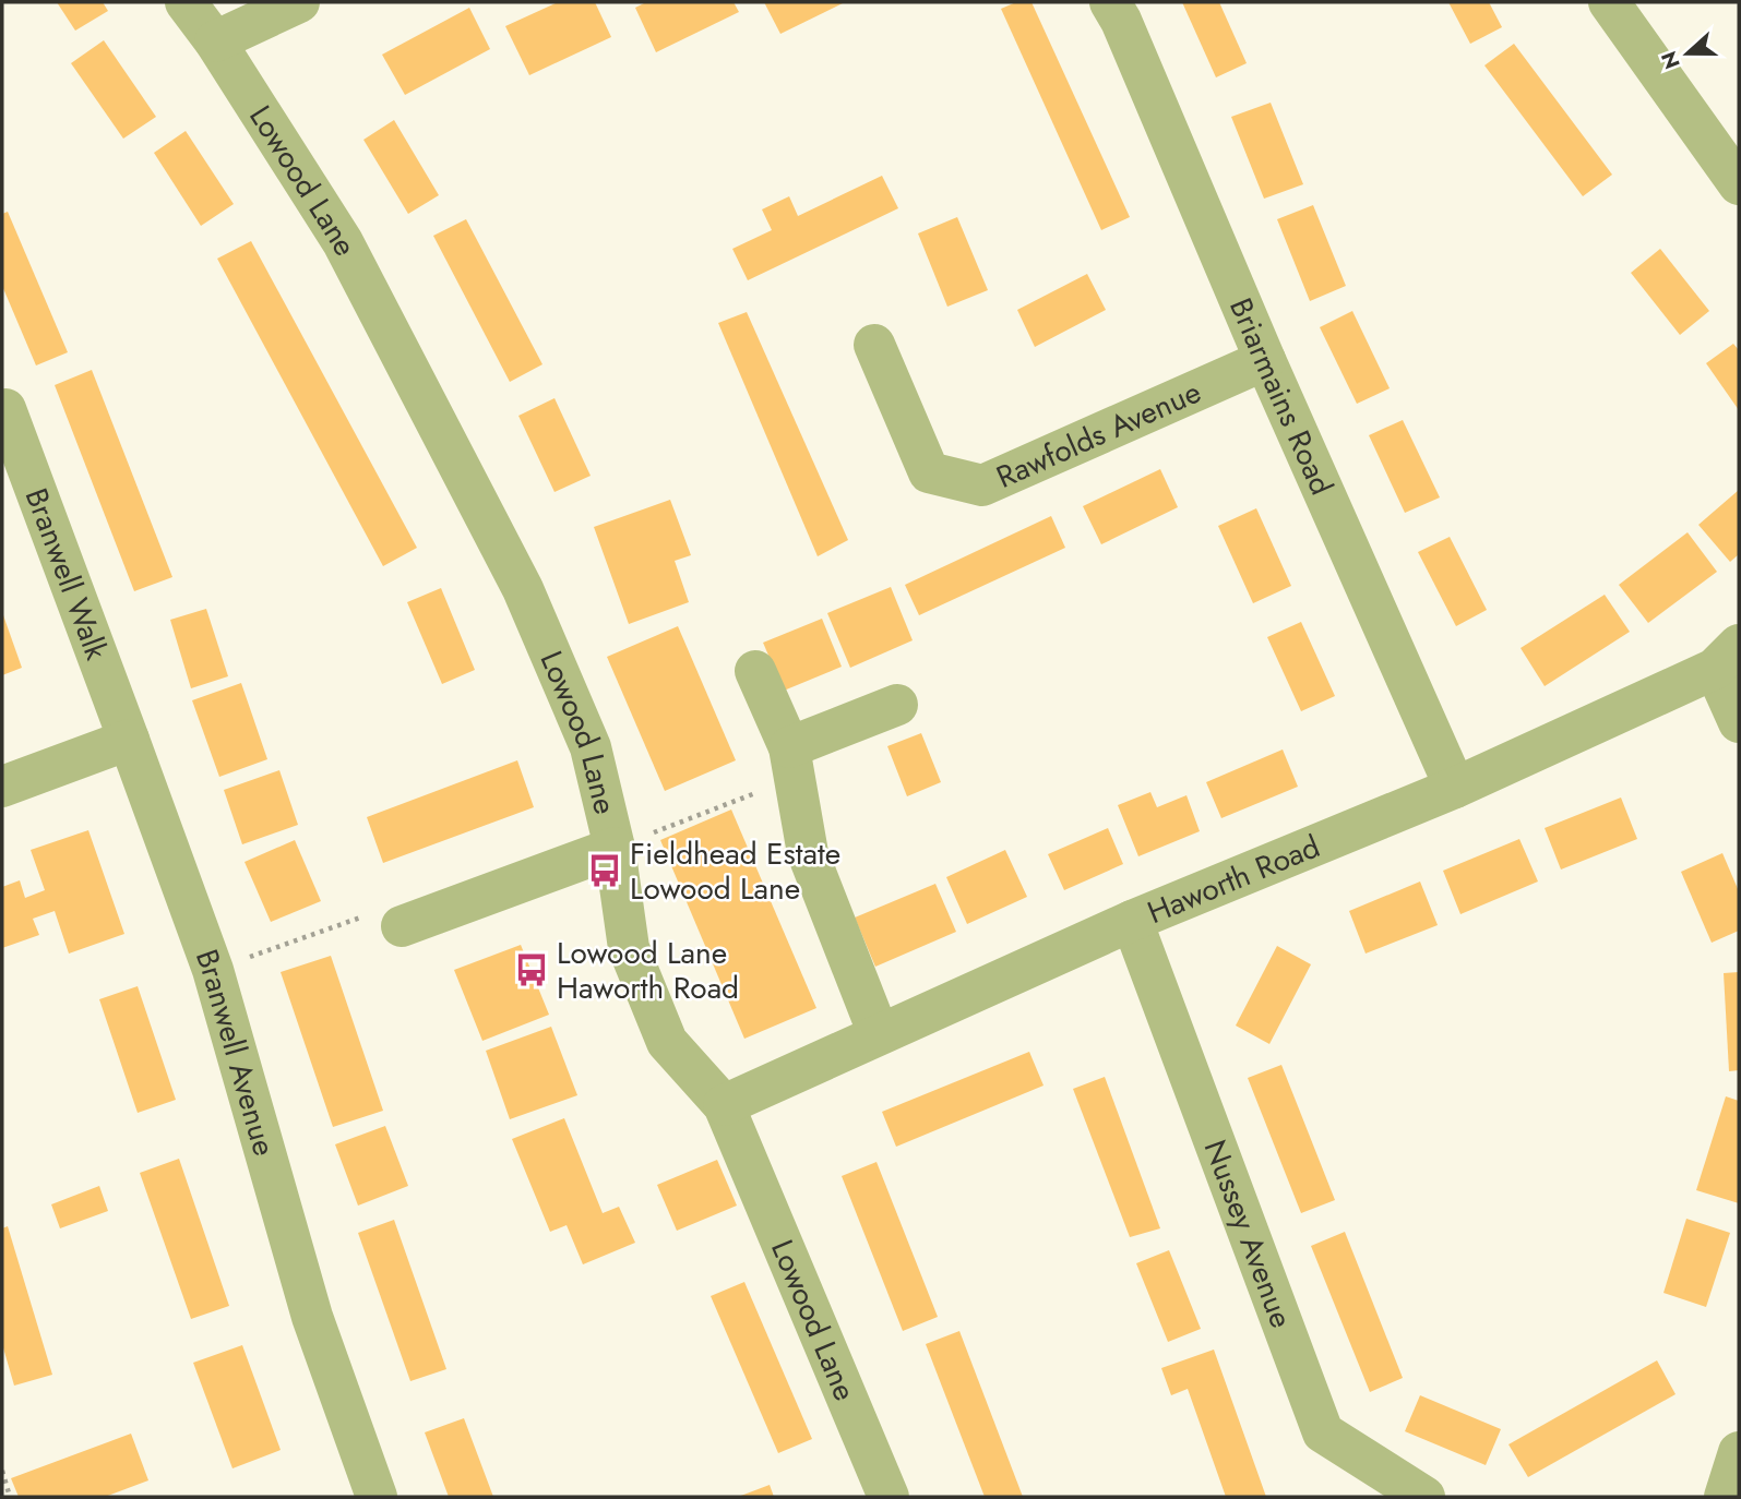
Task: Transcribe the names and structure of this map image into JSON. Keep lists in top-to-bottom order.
{
  "streets": {
    "street": [
      "Lowood Lane",
      "Briarmains Road",
      "Rawfolds Avenue",
      "Branwell Walk",
      "Haworth Road",
      "Branwell Avenue",
      "Nussey Avenue"
    ]
  },
  "crossings": [
    ["Lowood Lane", "Haworth Road"],
    ["Briarmains Road", "Rawfolds Avenue"],
    ["Briarmains Road", "Haworth Road"],
    ["Branwell Walk", "Branwell Avenue"],
    ["Haworth Road", "Nussey Avenue"]
  ],
  "places": {
    "bus stop": ["Fieldhead Estate Lowood Lane", "Lowood Lane Haworth Road"]
  },
  "north": "left"
}
